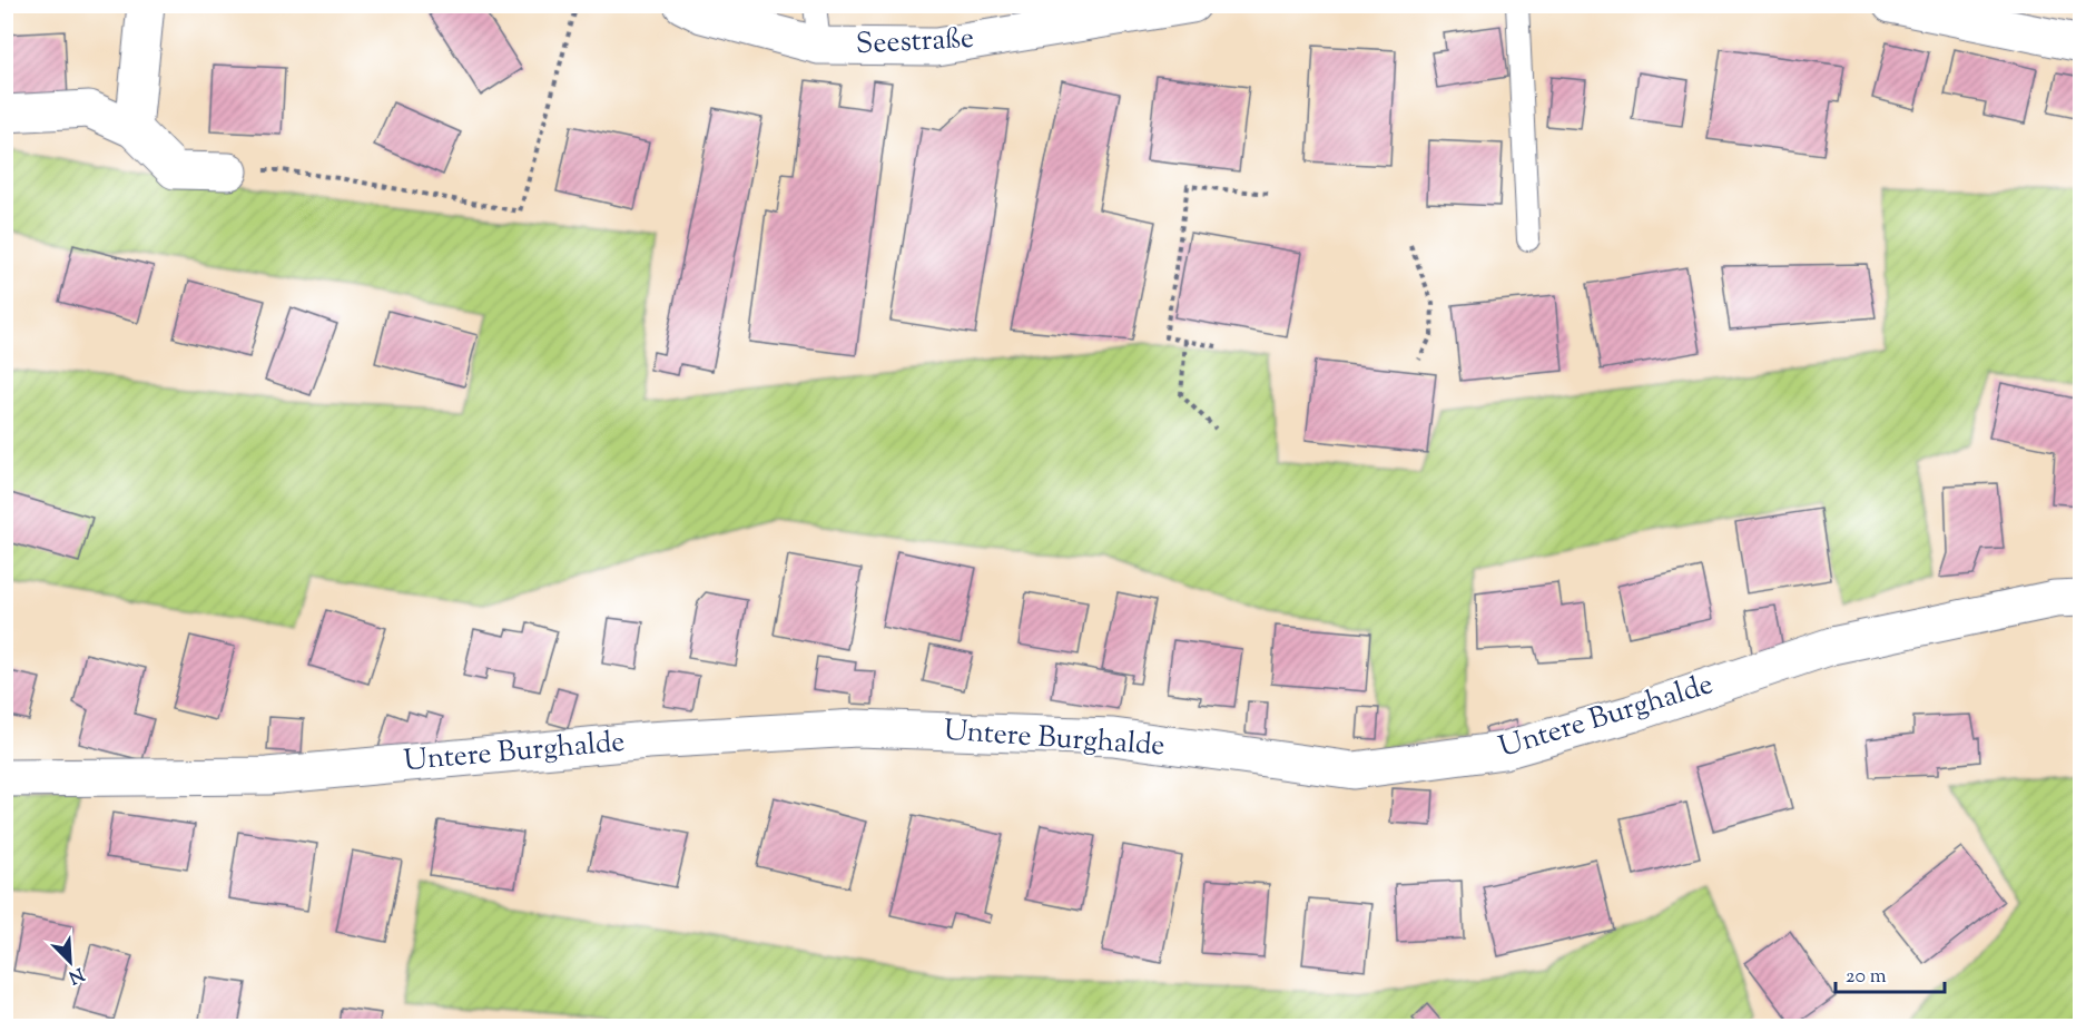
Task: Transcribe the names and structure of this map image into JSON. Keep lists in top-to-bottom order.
{
  "streets": {
    "street": ["Seestraße", "Untere Burghalde"]
  },
  "scale_bar": "20 m",
  "north": "bottom right"
}
